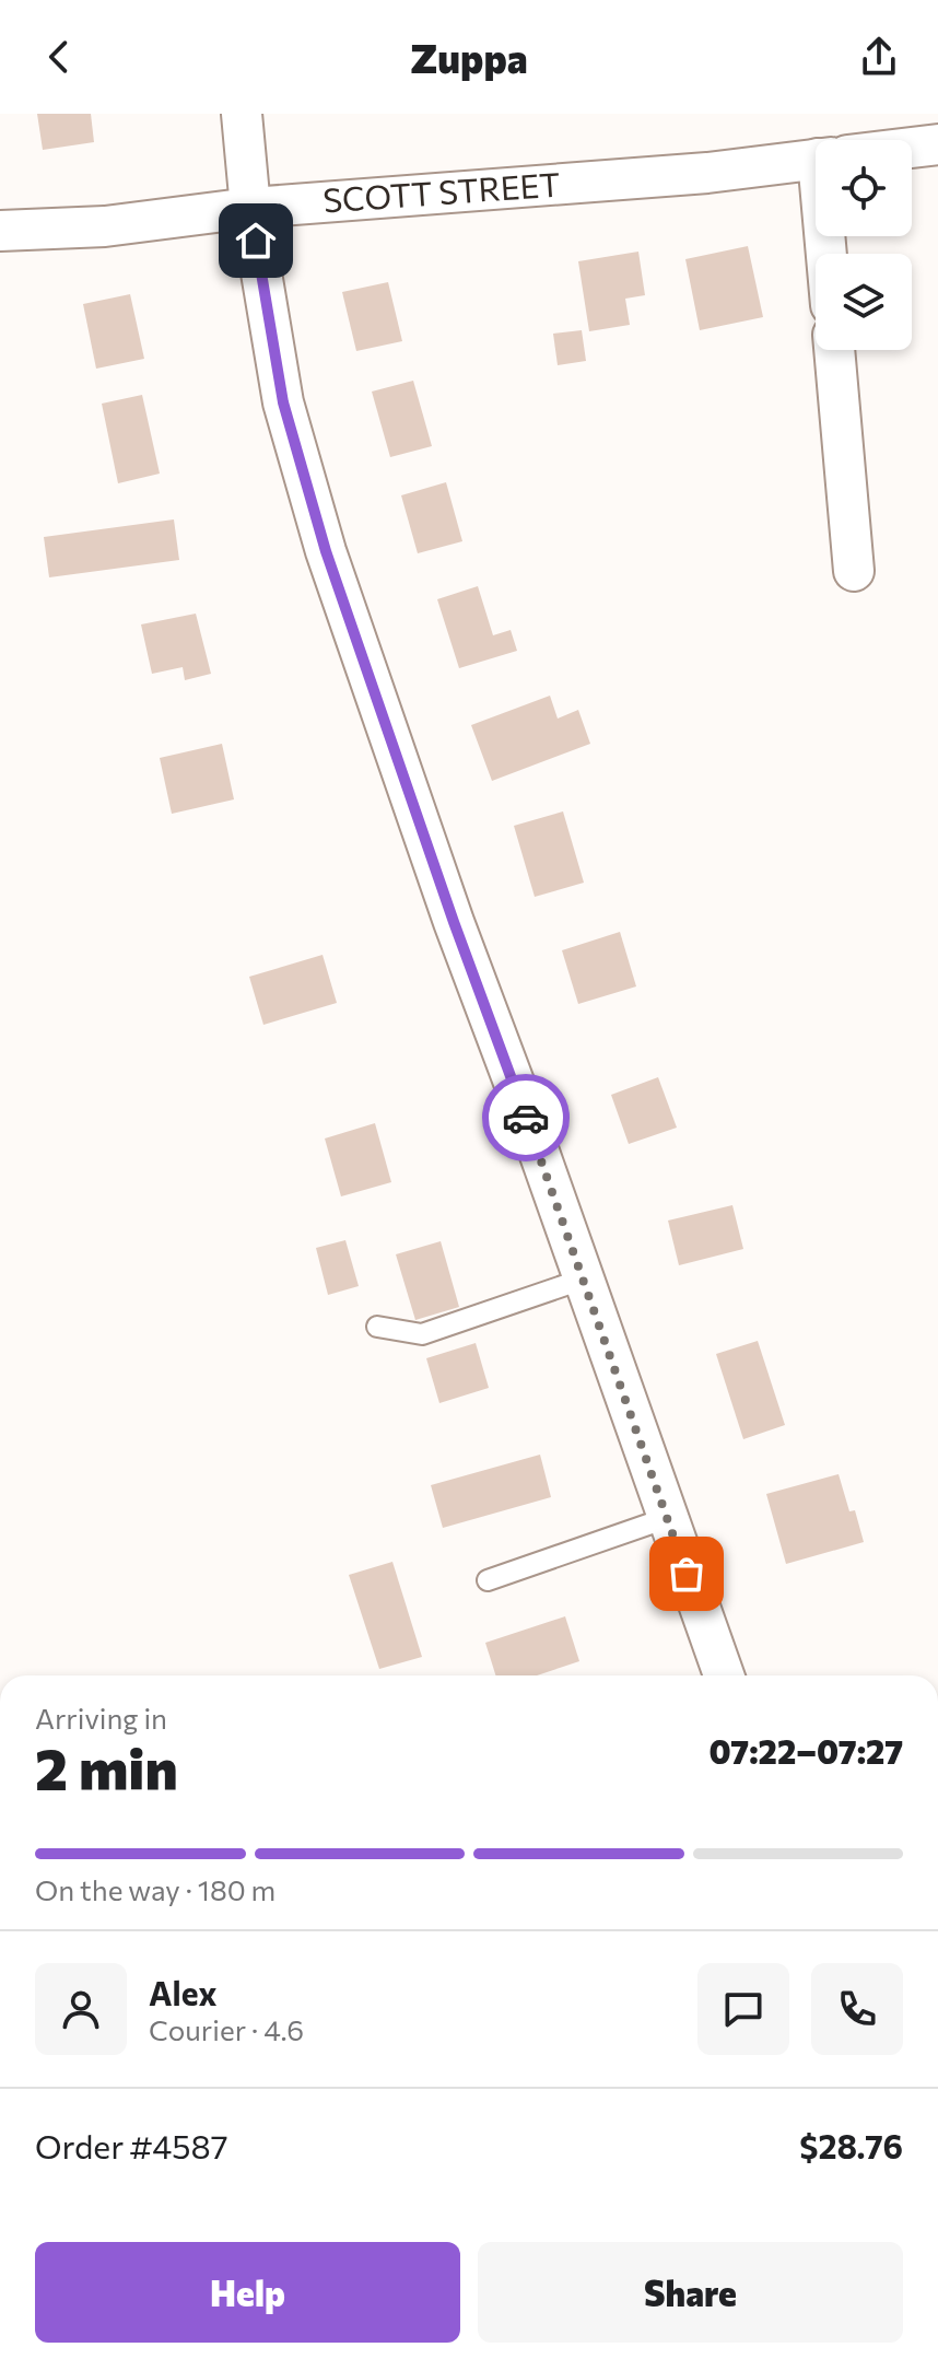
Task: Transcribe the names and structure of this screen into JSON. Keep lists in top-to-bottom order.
{
  "streets": {
    "street": ["SCOTT STREET"]
  },
  "page": {
    "header": "Zuppa",
    "heading": ["2 min", "Arriving in", "07:22–07:27"],
    "panel": [
      "Alex",
      "Courier · 4.6",
      "Order #4587",
      "$28.76"
    ],
    "bar": "On the way · 180 m",
    "buttons": ["Help", "Share"]
  }
}
